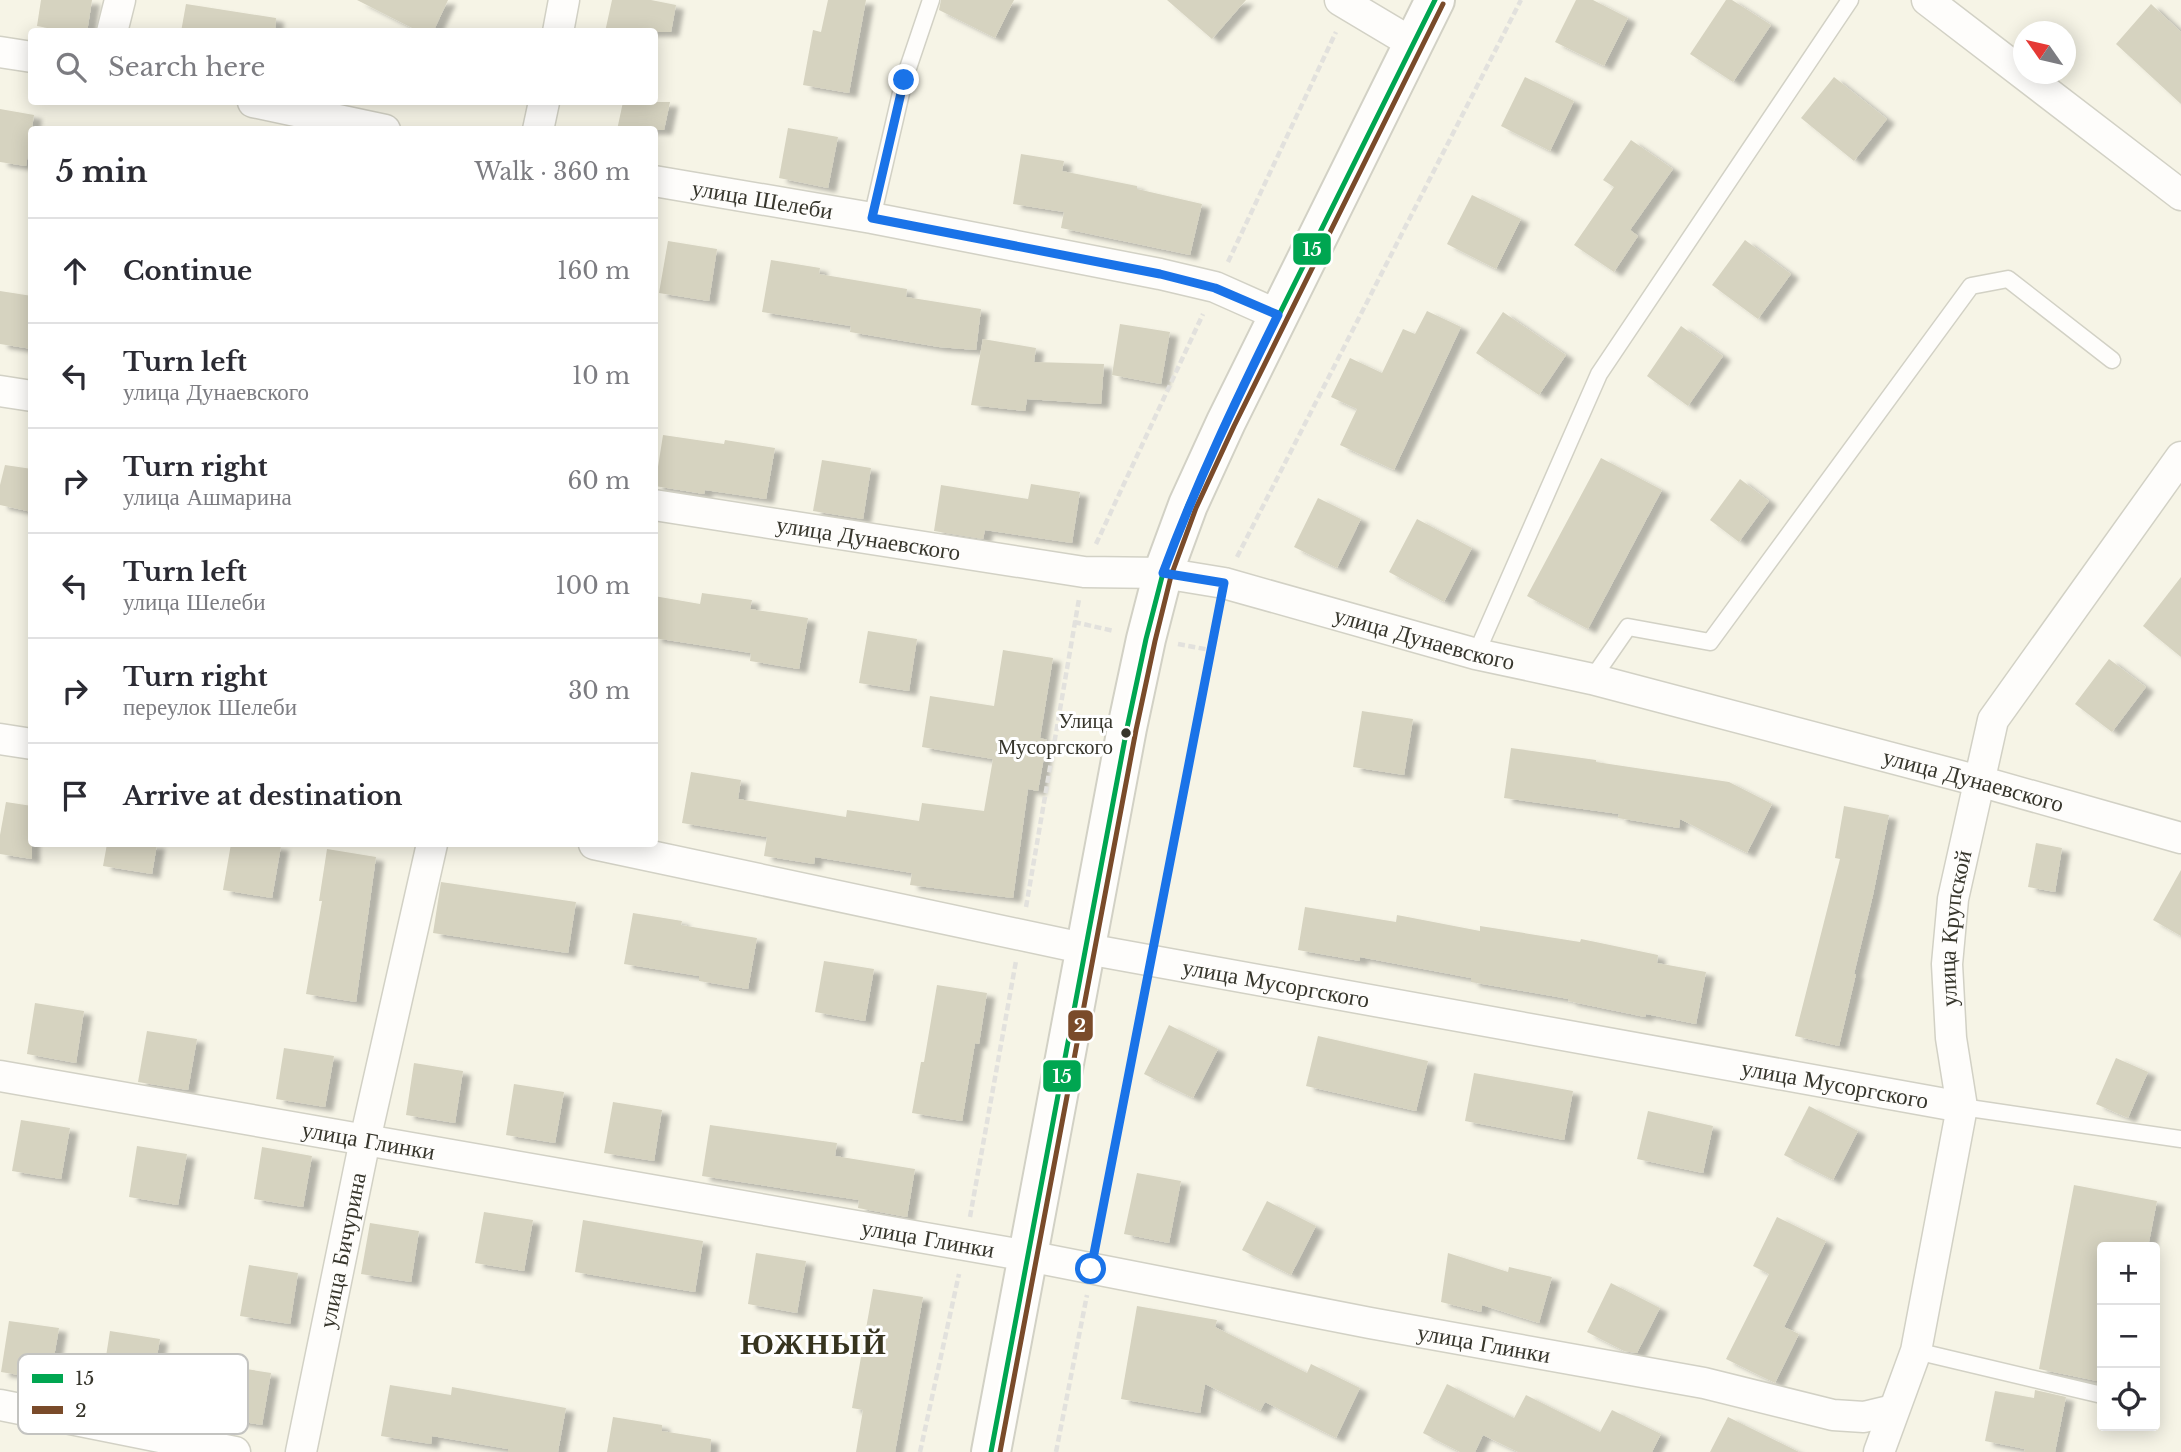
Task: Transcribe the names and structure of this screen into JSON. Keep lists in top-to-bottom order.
{
  "streets": {
    "street": [
      "улица Шелеби",
      "улица Дунаевского",
      "улица Крупской",
      "улица Мусоргского",
      "улица Глинки",
      "улица Бичурина"
    ]
  },
  "crossings": [
    ["улица Дунаевского", "улица Крупской"],
    ["улица Крупской", "улица Мусоргского"],
    ["улица Крупской", "улица Глинки"],
    ["улица Глинки", "улица Бичурина"]
  ],
  "districts": ["ЮЖНЫЙ"],
  "places": ["Улица Мусоргского"],
  "lines": ["transit line 15", "transit line 2"],
  "legend": ["15", "2"],
  "north": "top left",
  "page": {
    "search": "Search here",
    "heading": ["5 min", "Walk · 360 m"],
    "list": [
      ["Continue", "160 m"],
      ["Turn left", "улица Дунаевского", "10 m"],
      ["Turn right", "улица Ашмарина", "60 m"],
      ["Turn left", "улица Шелеби", "100 m"],
      ["Turn right", "переулок Шелеби", "30 m"],
      "Arrive at destination"
    ],
    "map_buttons": ["+", "−"]
  }
}
